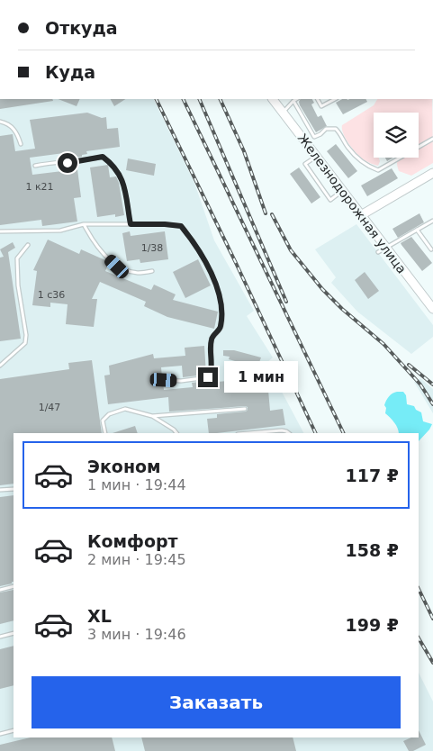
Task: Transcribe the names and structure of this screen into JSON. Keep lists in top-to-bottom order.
{
  "streets": {
    "street": ["Железнодорожная улица"]
  },
  "house_numbers": [
    "1 к21",
    "1/38",
    "1 с36",
    "1/47"
  ],
  "page": {
    "banner": ["Откуда", "Куда"],
    "bubble": "1 мин",
    "list": [
      {
        "name": "Эконом",
        "note": "1 мин · 19:44",
        "value": "117 ₽"
      },
      {
        "name": "Комфорт",
        "note": "2 мин · 19:45",
        "value": "158 ₽"
      },
      {
        "name": "XL",
        "note": "3 мин · 19:46",
        "value": "199 ₽"
      }
    ],
    "buttons": "Заказать"
  }
}
